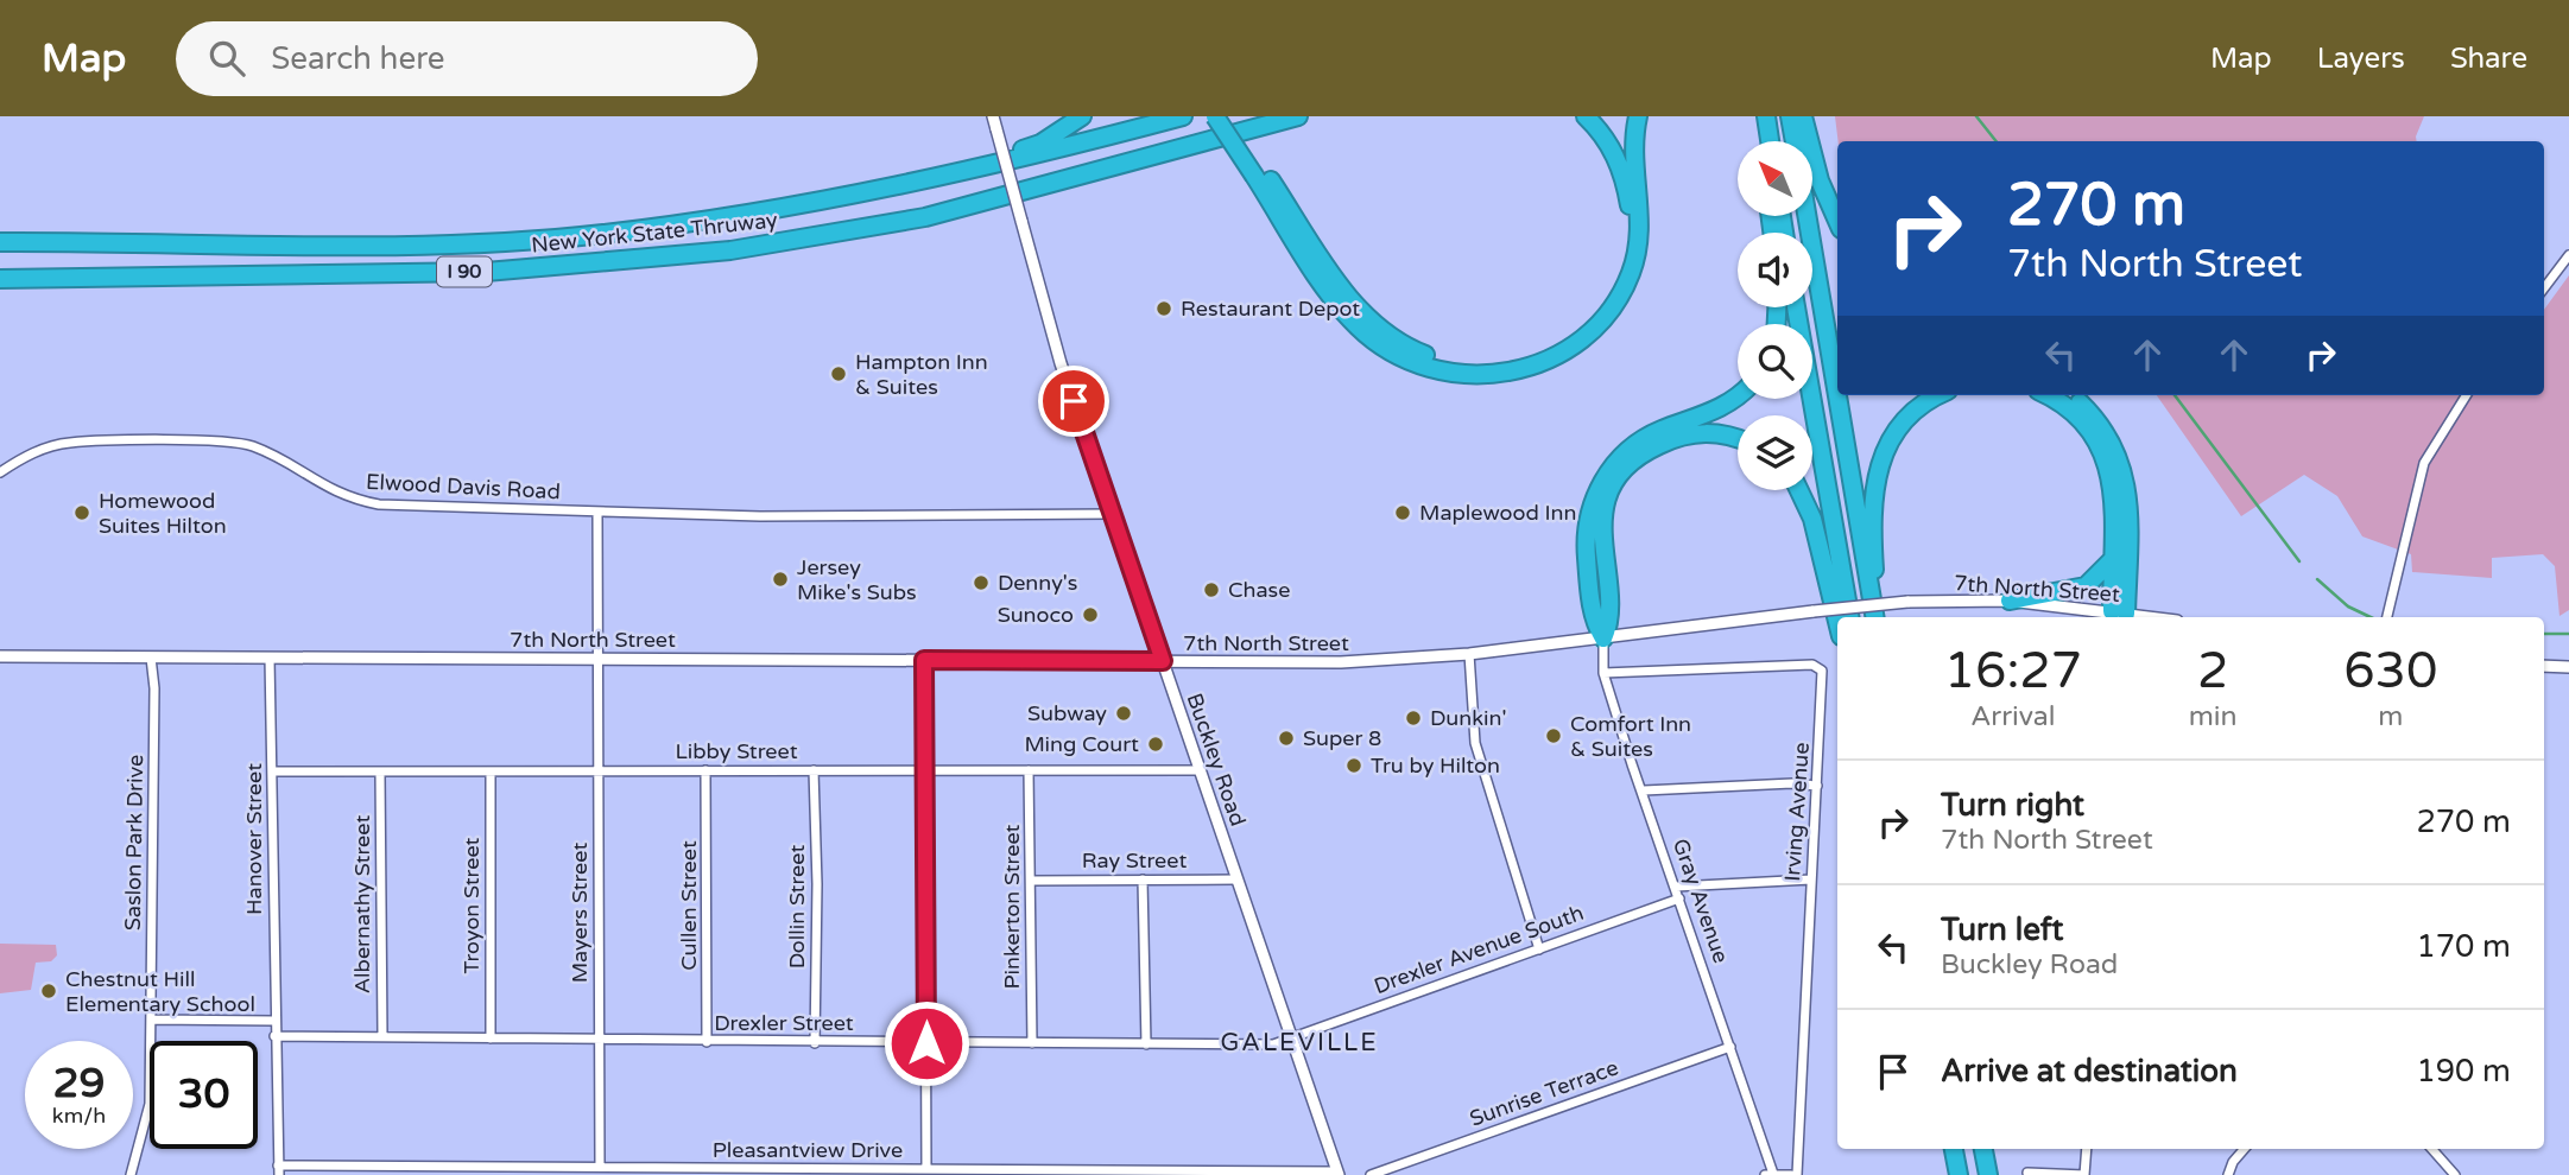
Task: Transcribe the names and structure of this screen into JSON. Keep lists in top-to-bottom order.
{
  "streets": {
    "highway": ["New York State Thruway", "I 90"],
    "street": [
      "Elwood Davis Road",
      "7th North Street",
      "Libby Street",
      "Buckley Road",
      "Irving Avenue",
      "Hanover Street",
      "Saslon Park Drive",
      "Ray Street",
      "Gray Avenue",
      "Albernathy Street",
      "Troyon Street",
      "Cullen Street",
      "Dollin Street",
      "Pinkerton Street",
      "Mayers Street",
      "Drexler Avenue South",
      "Drexler Street",
      "Sunrise Terrace",
      "Pleasantview Drive"
    ]
  },
  "crossings": [
    ["Elwood Davis Road", "Buckley Road"],
    ["7th North Street", "Buckley Road"],
    ["7th North Street", "Hanover Street"],
    ["7th North Street", "Saslon Park Drive"],
    ["7th North Street", "Gray Avenue"],
    ["7th North Street", "Mayers Street"],
    ["Libby Street", "Buckley Road"],
    ["Libby Street", "Hanover Street"],
    ["Libby Street", "Albernathy Street"],
    ["Libby Street", "Troyon Street"],
    ["Libby Street", "Cullen Street"],
    ["Libby Street", "Dollin Street"],
    ["Libby Street", "Pinkerton Street"],
    ["Libby Street", "Mayers Street"],
    ["Buckley Road", "Ray Street"],
    ["Buckley Road", "Drexler Avenue South"],
    ["Buckley Road", "Drexler Street"],
    ["Buckley Road", "Pleasantview Drive"],
    ["Irving Avenue", "Gray Avenue"],
    ["Hanover Street", "Drexler Street"],
    ["Ray Street", "Pinkerton Street"],
    ["Gray Avenue", "Drexler Avenue South"],
    ["Gray Avenue", "Sunrise Terrace"],
    ["Albernathy Street", "Drexler Street"],
    ["Troyon Street", "Drexler Street"],
    ["Cullen Street", "Drexler Street"],
    ["Dollin Street", "Drexler Street"],
    ["Pinkerton Street", "Drexler Street"],
    ["Mayers Street", "Drexler Street"],
    ["Mayers Street", "Pleasantview Drive"],
    ["Drexler Avenue South", "Drexler Street"]
  ],
  "districts": ["GALEVILLE"],
  "places": [
    "Restaurant Depot",
    "Hampton Inn & Suites",
    "Homewood Suites Hilton",
    "Maplewood Inn",
    "Jersey Mike's Subs",
    "Denny's",
    "Chase",
    "Sunoco",
    "Subway",
    "Dunkin'",
    "Comfort Inn & Suites",
    "Super 8",
    "Ming Court",
    "Tru by Hilton",
    "Chestnut Hill Elementary School"
  ],
  "north": "top left",
  "page": {
    "header": "Map",
    "search": "Search here",
    "nav": ["Map", "Layers", "Share"],
    "turn": ["270 m", "7th North Street"],
    "eta": [
      "16:27",
      "Arrival",
      "2",
      "min",
      "630",
      "m"
    ],
    "list": [
      {
        "name": "Turn right",
        "note": "7th North Street",
        "value": "270 m"
      },
      {
        "name": "Turn left",
        "note": "Buckley Road",
        "value": "170 m"
      },
      {
        "name": "Arrive at destination",
        "value": "190 m"
      }
    ],
    "speed": "29 km/h",
    "limit": "30"
  }
}
